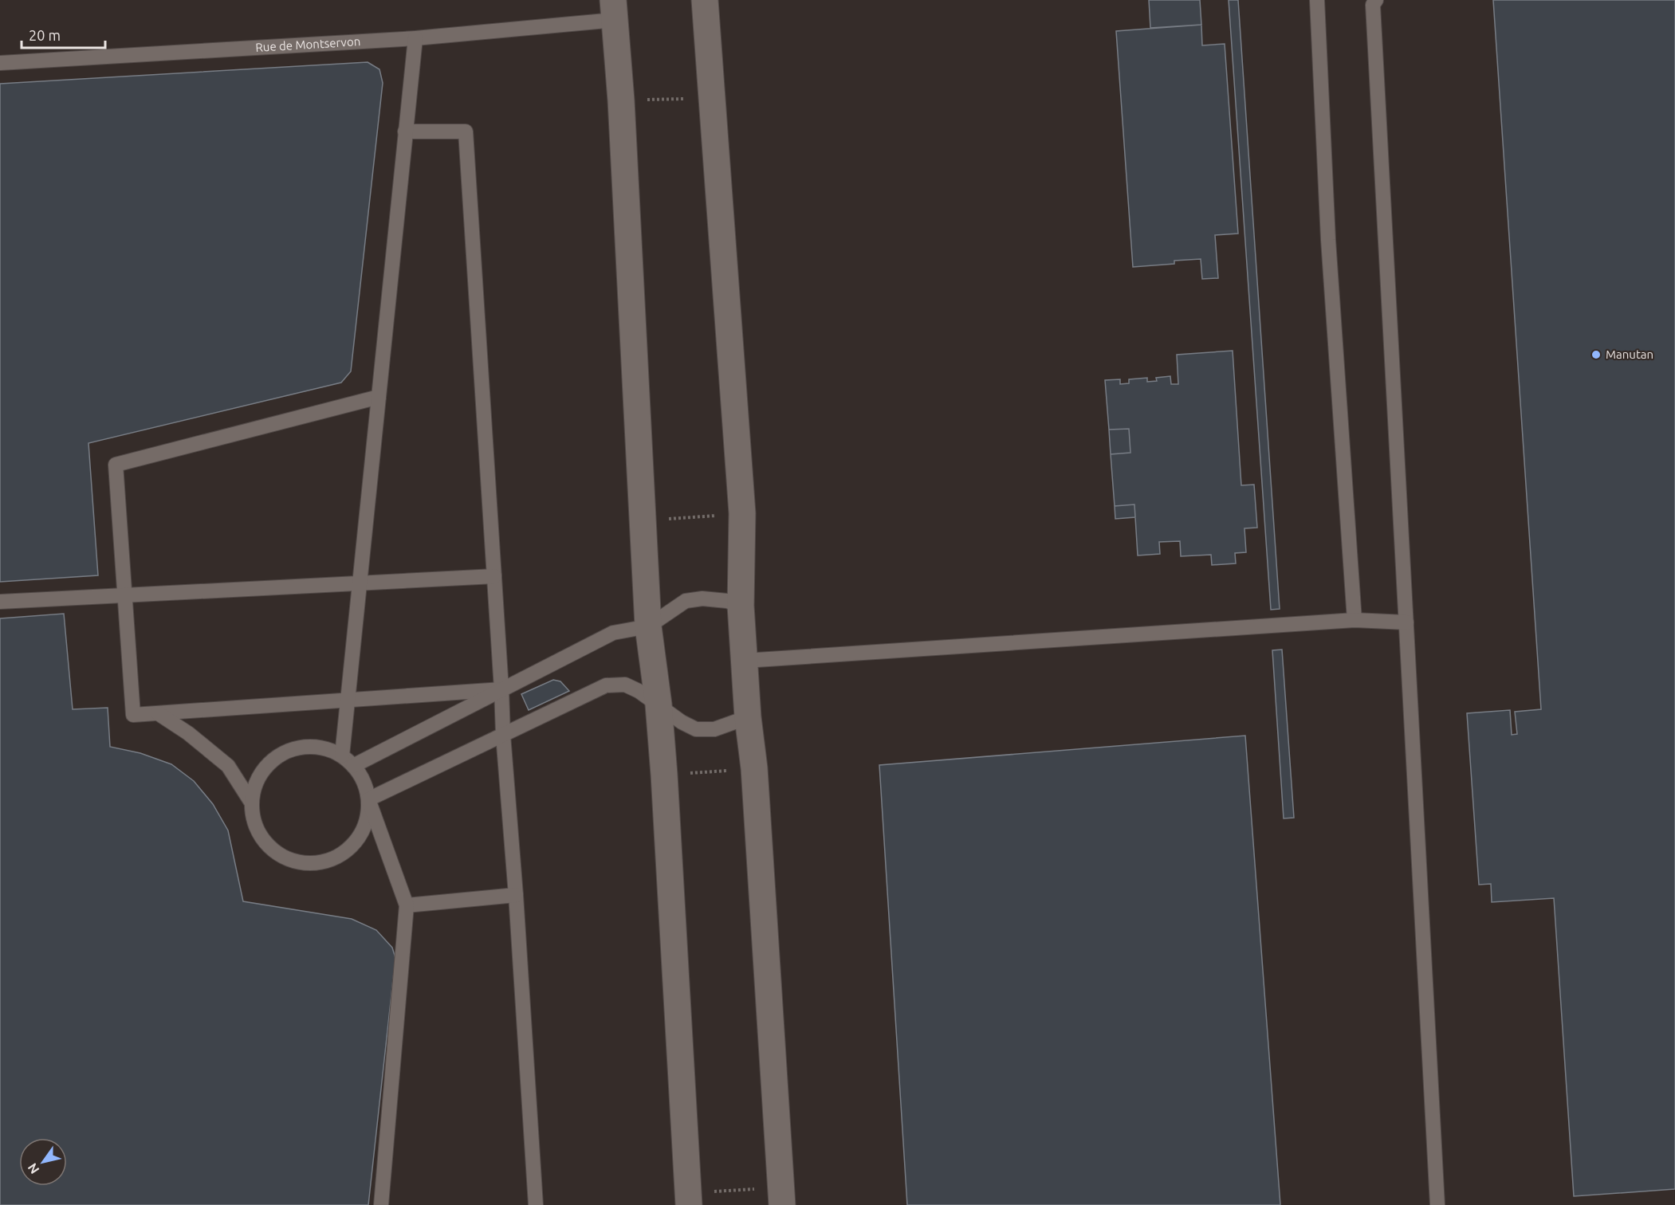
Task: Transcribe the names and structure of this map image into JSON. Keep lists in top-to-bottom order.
{
  "streets": {
    "lane": ["Rue de Montservon"]
  },
  "places": ["Manutan"],
  "scale_bar": "20 m",
  "north": "bottom left"
}
